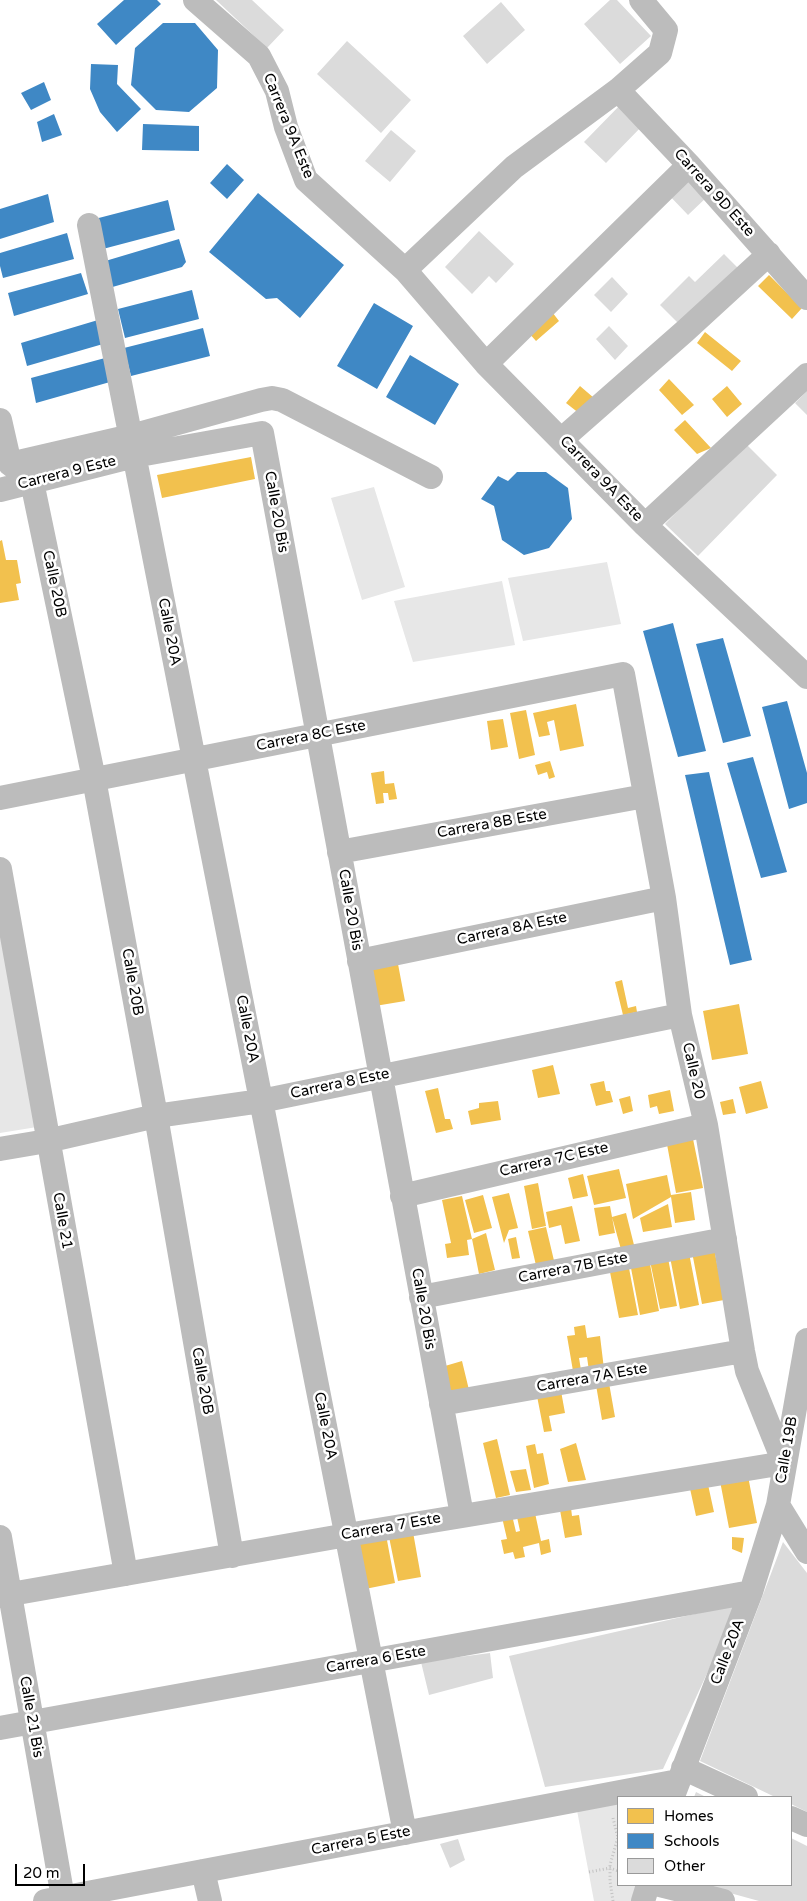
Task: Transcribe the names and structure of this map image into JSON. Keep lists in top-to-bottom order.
{
  "streets": {
    "street": [
      "Carrera 9A Este",
      "Carrera 9D Este",
      "Carrera 9 Este",
      "Calle 20 Bis",
      "Calle 20B",
      "Calle 20A",
      "Carrera 8C Este",
      "Carrera 8B Este",
      "Carrera 8A Este",
      "Calle 20",
      "Carrera 8 Este",
      "Carrera 7C Este",
      "Calle 21",
      "Carrera 7B Este",
      "Carrera 7A Este",
      "Calle 19B",
      "Carrera 7 Este",
      "Carrera 6 Este",
      "Calle 21 Bis",
      "Carrera 5 Este"
    ]
  },
  "crossings": [
    ["Carrera 9 Este", "Calle 20 Bis"],
    ["Carrera 9 Este", "Calle 20B"],
    ["Carrera 9 Este", "Calle 20A"],
    ["Calle 20 Bis", "Calle 20A"],
    ["Calle 20 Bis", "Carrera 8C Este"],
    ["Calle 20 Bis", "Carrera 8B Este"],
    ["Calle 20 Bis", "Carrera 8A Este"],
    ["Calle 20 Bis", "Carrera 8 Este"],
    ["Calle 20 Bis", "Carrera 7C Este"],
    ["Calle 20 Bis", "Carrera 7B Este"],
    ["Calle 20 Bis", "Carrera 7A Este"],
    ["Calle 20 Bis", "Carrera 7 Este"],
    ["Calle 20B", "Carrera 8C Este"],
    ["Calle 20B", "Carrera 8 Este"],
    ["Calle 20B", "Carrera 7 Este"],
    ["Calle 20A", "Carrera 8C Este"],
    ["Calle 20A", "Carrera 8 Este"],
    ["Calle 20A", "Calle 19B"],
    ["Calle 20A", "Carrera 7 Este"],
    ["Calle 20A", "Carrera 6 Este"],
    ["Calle 20A", "Carrera 5 Este"],
    ["Carrera 8C Este", "Calle 20"],
    ["Carrera 8B Este", "Calle 20"],
    ["Carrera 8A Este", "Calle 20"],
    ["Calle 20", "Carrera 8 Este"],
    ["Calle 20", "Carrera 7C Este"],
    ["Calle 20", "Carrera 7B Este"],
    ["Calle 20", "Carrera 7A Este"],
    ["Calle 20", "Calle 19B"],
    ["Calle 20", "Carrera 7 Este"],
    ["Carrera 8 Este", "Calle 21"],
    ["Calle 21", "Carrera 7 Este"],
    ["Calle 19B", "Carrera 7 Este"],
    ["Carrera 7 Este", "Calle 21 Bis"],
    ["Carrera 6 Este", "Calle 21 Bis"],
    ["Calle 21 Bis", "Carrera 5 Este"]
  ],
  "legend": ["Homes", "Schools", "Other"],
  "scale_bar": "20 m"
}
